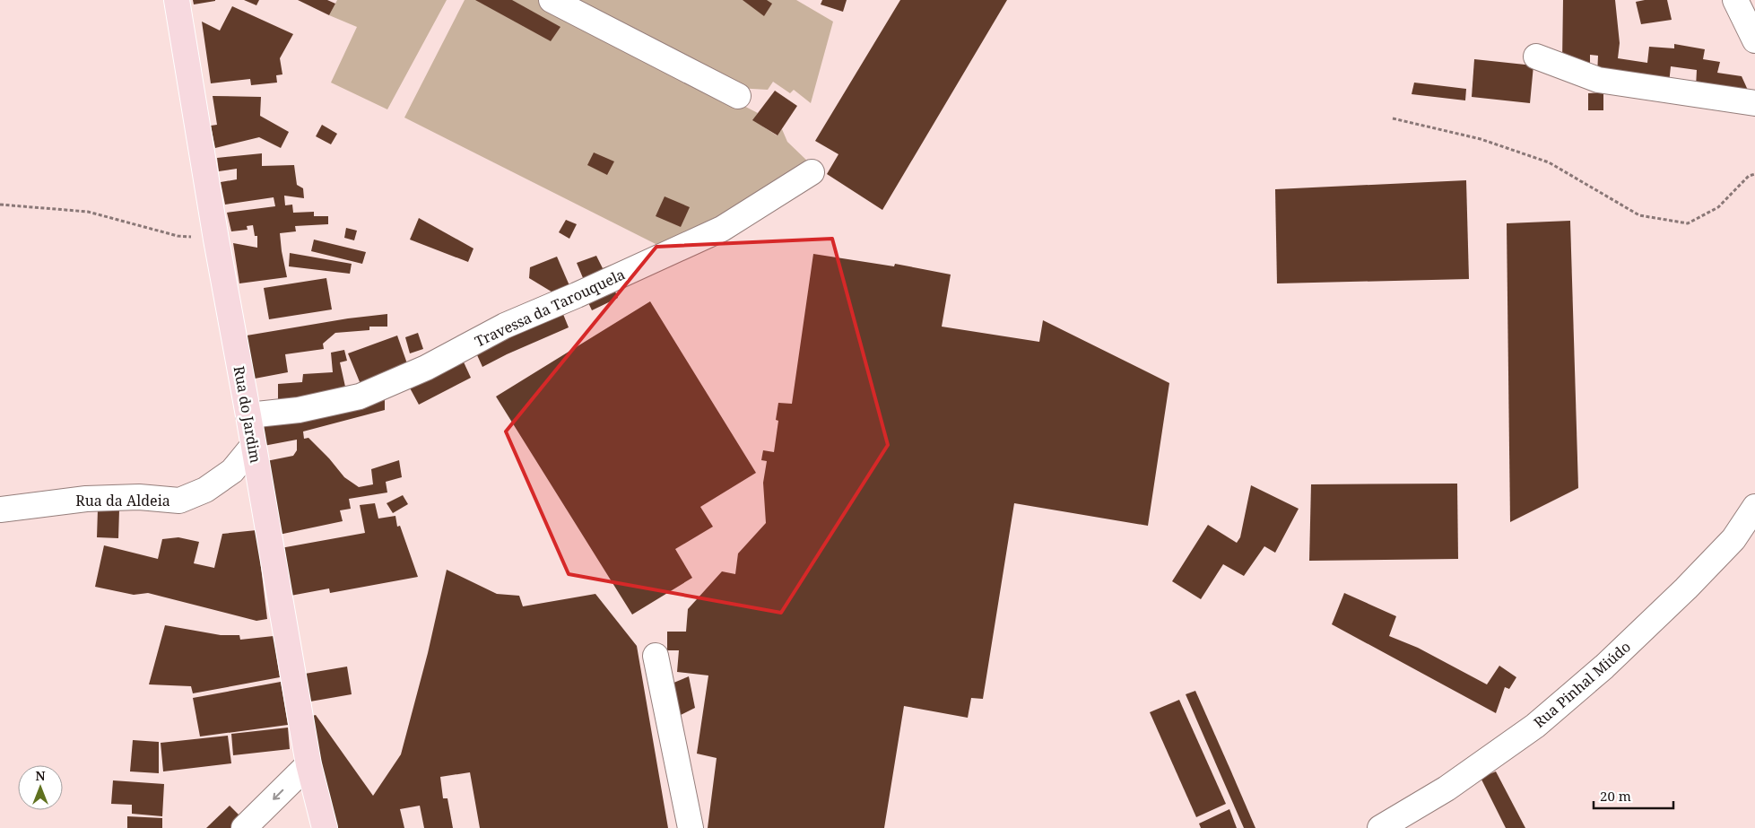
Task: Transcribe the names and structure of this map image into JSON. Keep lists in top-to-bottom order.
{
  "streets": {
    "main road": ["Rua do Jardim"],
    "street": ["Travessa da Tarouquela", "Rua da Aldeia", "Rua Pinhal Miúdo"]
  },
  "crossings": [
    ["Travessa da Tarouquela", "Rua do Jardim"],
    ["Rua do Jardim", "Rua da Aldeia"]
  ],
  "scale_bar": "20 m",
  "north": "top"
}
